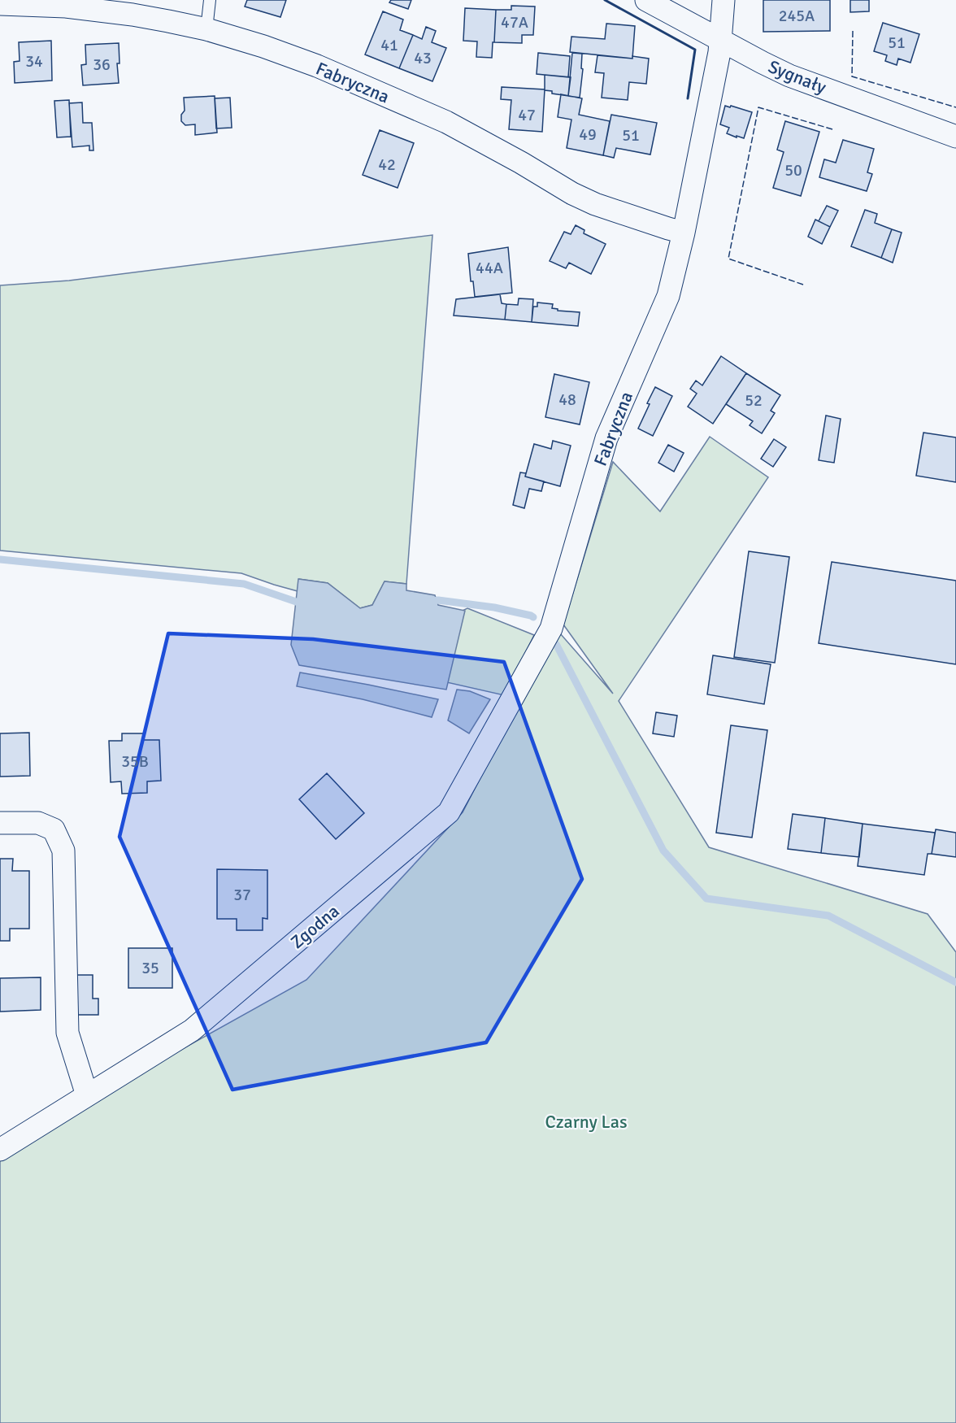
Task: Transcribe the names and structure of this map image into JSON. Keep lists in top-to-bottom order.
{
  "streets": {
    "street": ["Sygnały", "Fabryczna", "Zgodna"]
  },
  "crossings": [
    ["Sygnały", "Fabryczna"],
    ["Fabryczna", "Zgodna"]
  ],
  "parks": ["Czarny Las"],
  "house_numbers": [
    "245A",
    "47A",
    "51",
    "41",
    "43",
    "34",
    "36",
    "47",
    "49",
    "51",
    "42",
    "50",
    "44A",
    "48",
    "52",
    "35B",
    "37",
    "35"
  ]
}
